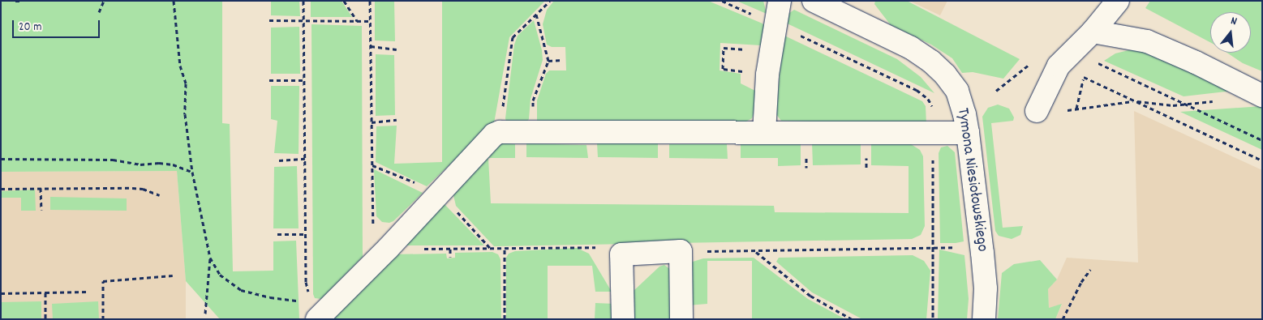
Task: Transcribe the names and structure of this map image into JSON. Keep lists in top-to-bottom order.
{
  "streets": {
    "street": ["Tymona Niesiołowskiego"]
  },
  "scale_bar": "20 m",
  "north": "top"
}
